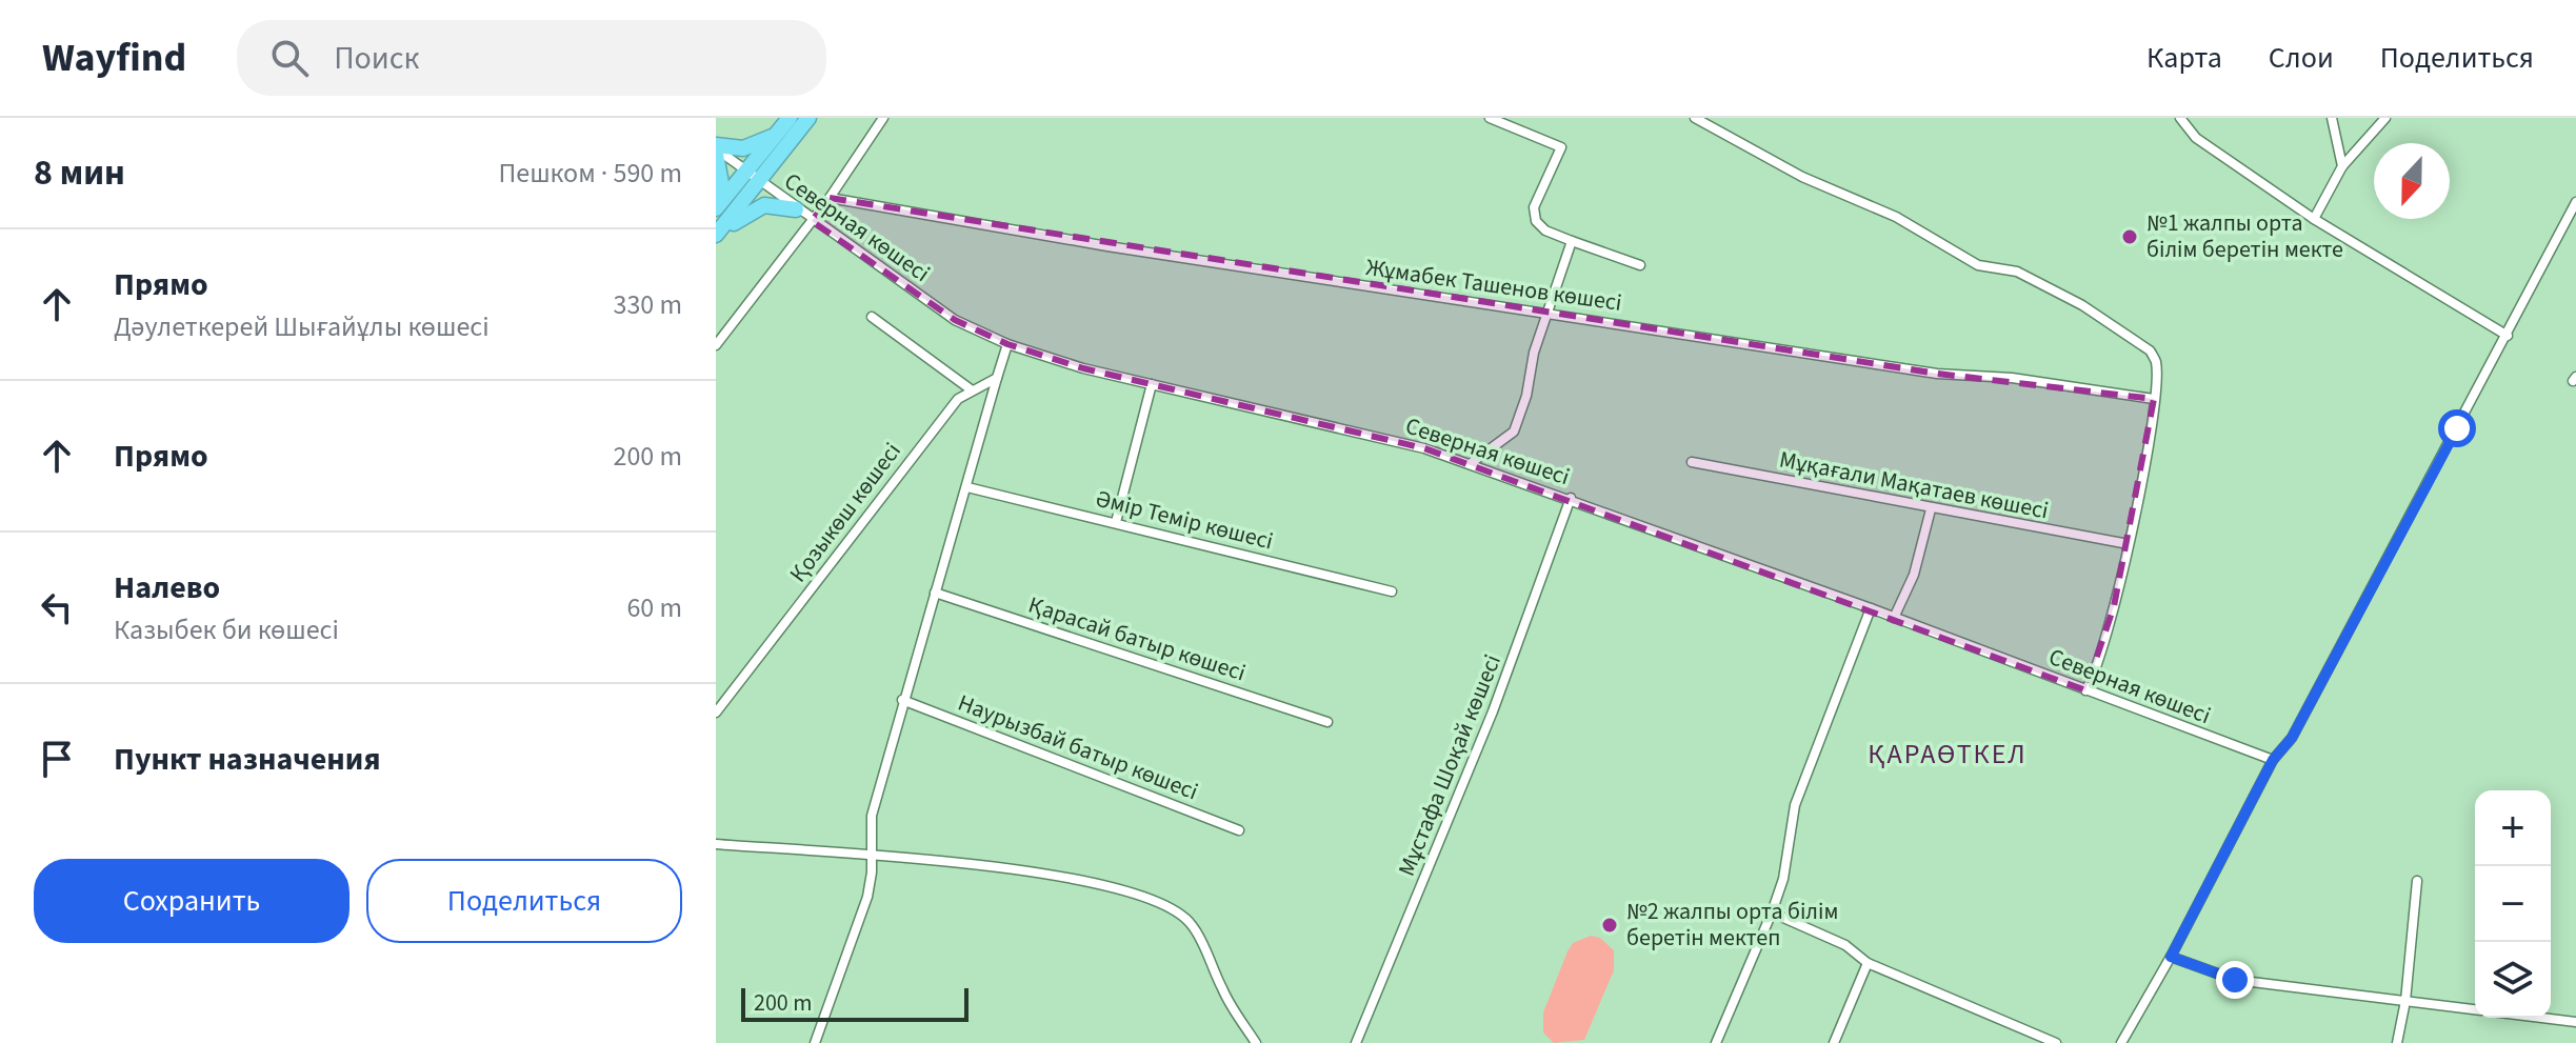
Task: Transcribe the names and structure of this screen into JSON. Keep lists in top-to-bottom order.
{
  "streets": {
    "street": [
      "Северная көшесі",
      "Жұмабек Ташенов көшесі",
      "Мұқағали Мақатаев көшесі",
      "Қозыкөш көшесі",
      "Әмір Темір көшесі",
      "Қарасай батыр көшесі",
      "Наурызбай батыр көшесі",
      "Мұстафа Шоқай көшесі"
    ]
  },
  "crossings": [
    ["Северная көшесі", "Мұстафа Шоқай көшесі"]
  ],
  "districts": ["ҚАРАӨТКЕЛ"],
  "places": ["№1 жалпы орта білім беретін мекте", "№2 жалпы орта білім беретін мектеп"],
  "scale_bar": "200 m",
  "north": "bottom",
  "page": {
    "header": "Wayfind",
    "search": "Поиск",
    "nav": ["Карта", "Слои", "Поделиться"],
    "heading": ["8 мин", "Пешком · 590 m"],
    "list": [
      ["Прямо", "Дәулеткерей Шығайұлы көшесі", "330 m"],
      ["Прямо", "200 m"],
      ["Налево", "Казыбек би көшесі", "60 m"],
      "Пункт назначения"
    ],
    "map_buttons": ["+", "−"],
    "buttons": ["Сохранить", "Поделиться"],
    "scale": "200 m"
  }
}
